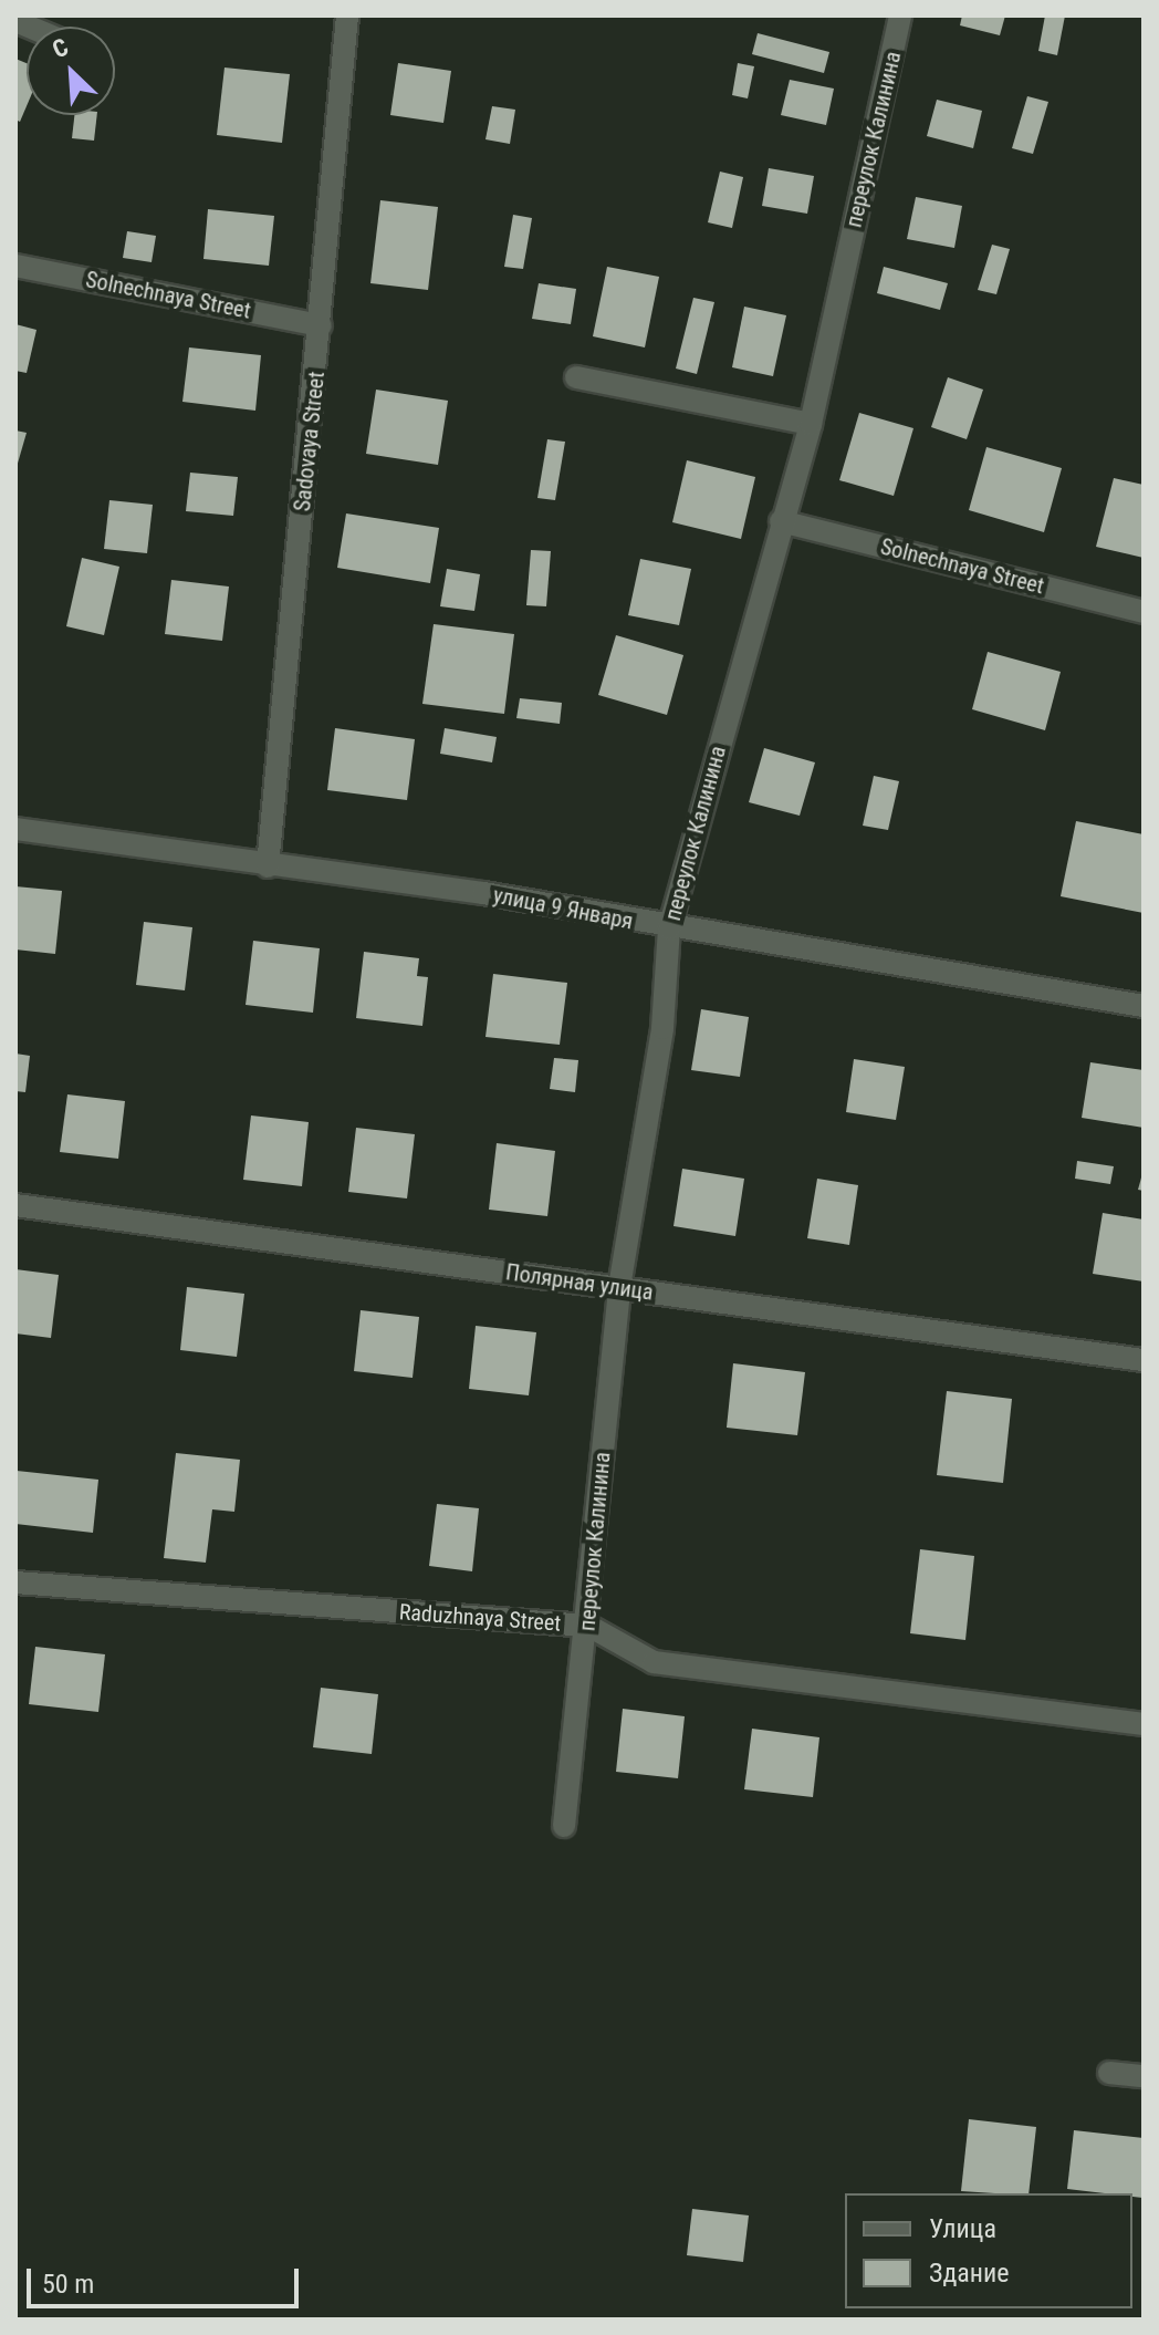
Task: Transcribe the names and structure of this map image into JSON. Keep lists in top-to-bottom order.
{
  "streets": {
    "street": [
      "переулок Калинина",
      "Solnechnaya Street",
      "Sadovaya Street",
      "улица 9 Января",
      "Полярная улица",
      "Raduzhnaya Street"
    ]
  },
  "crossings": [
    ["переулок Калинина", "Solnechnaya Street"],
    ["переулок Калинина", "улица 9 Января"],
    ["переулок Калинина", "Полярная улица"],
    ["переулок Калинина", "Raduzhnaya Street"],
    ["Solnechnaya Street", "Sadovaya Street"],
    ["Sadovaya Street", "улица 9 Января"]
  ],
  "legend": ["Улица", "Здание"],
  "scale_bar": "50 m",
  "north": "top left"
}
